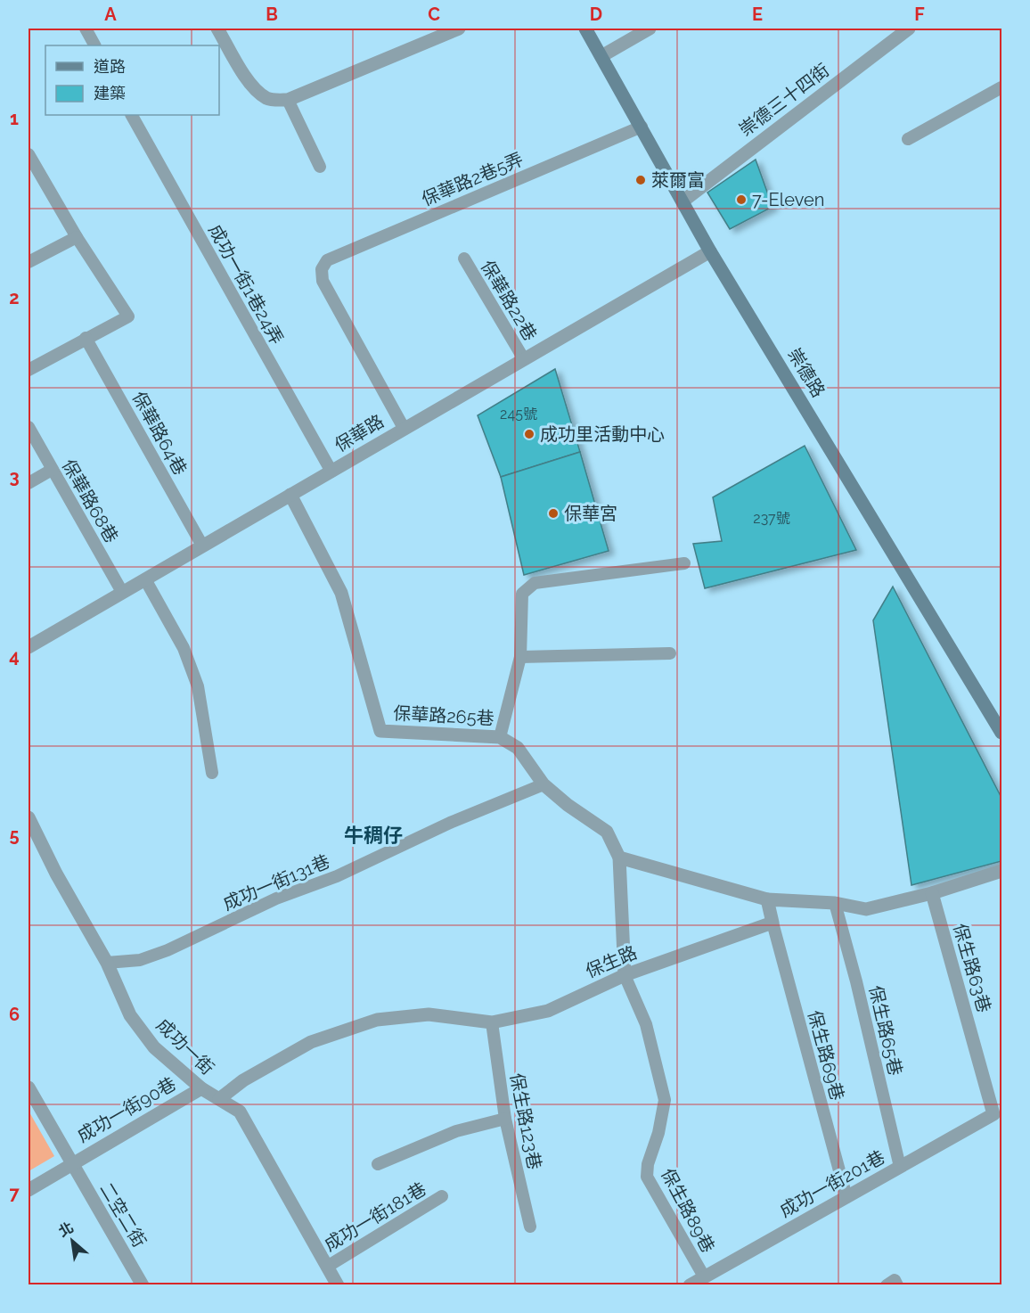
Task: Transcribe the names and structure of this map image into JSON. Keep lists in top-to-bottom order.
{
  "streets": {
    "street": [
      "崇德三十四街",
      "崇德路",
      "保華路",
      "保華路265巷",
      "保生路",
      "保生路63巷",
      "成功一街",
      "成功一街90巷",
      "成功一街201巷",
      "二空二街"
    ],
    "lane": [
      "保華路2巷5弄",
      "成功一街1巷24弄",
      "保華路22巷",
      "保華路64巷",
      "保華路68巷",
      "成功一街131巷",
      "保生路65巷",
      "保生路69巷",
      "保生路123巷",
      "保生路89巷",
      "成功一街181巷"
    ]
  },
  "crossings": [
    ["崇德三十四街", "崇德路"],
    ["保華路2巷5弄", "崇德路"],
    ["保華路2巷5弄", "保華路"],
    ["成功一街1巷24弄", "保華路"],
    ["保華路22巷", "保華路"],
    ["崇德路", "保華路"],
    ["保華路64巷", "保華路"],
    ["保華路", "保華路68巷"],
    ["保華路", "保華路265巷"],
    ["保華路265巷", "成功一街131巷"],
    ["保華路265巷", "保生路"],
    ["保華路265巷", "保生路89巷"],
    ["成功一街131巷", "成功一街"],
    ["保生路", "成功一街"],
    ["保生路", "保生路69巷"],
    ["保生路", "保生路123巷"],
    ["保生路", "保生路89巷"],
    ["保生路63巷", "成功一街201巷"],
    ["保生路65巷", "成功一街201巷"],
    ["成功一街", "成功一街90巷"],
    ["成功一街", "成功一街181巷"],
    ["保生路69巷", "成功一街201巷"],
    ["成功一街90巷", "二空二街"],
    ["成功一街201巷", "保生路89巷"]
  ],
  "districts": ["牛稠仔"],
  "places": [
    "萊爾富",
    "7-Eleven",
    "成功里活動中心",
    "保華宮"
  ],
  "house_numbers": ["245號", "237號"],
  "legend": ["道路", "建築"],
  "north": "top left",
  "grid": {
    "columns": [
      "A",
      "B",
      "C",
      "D",
      "E",
      "F"
    ],
    "rows": [
      "1",
      "2",
      "3",
      "4",
      "5",
      "6",
      "7"
    ]
  }
}
